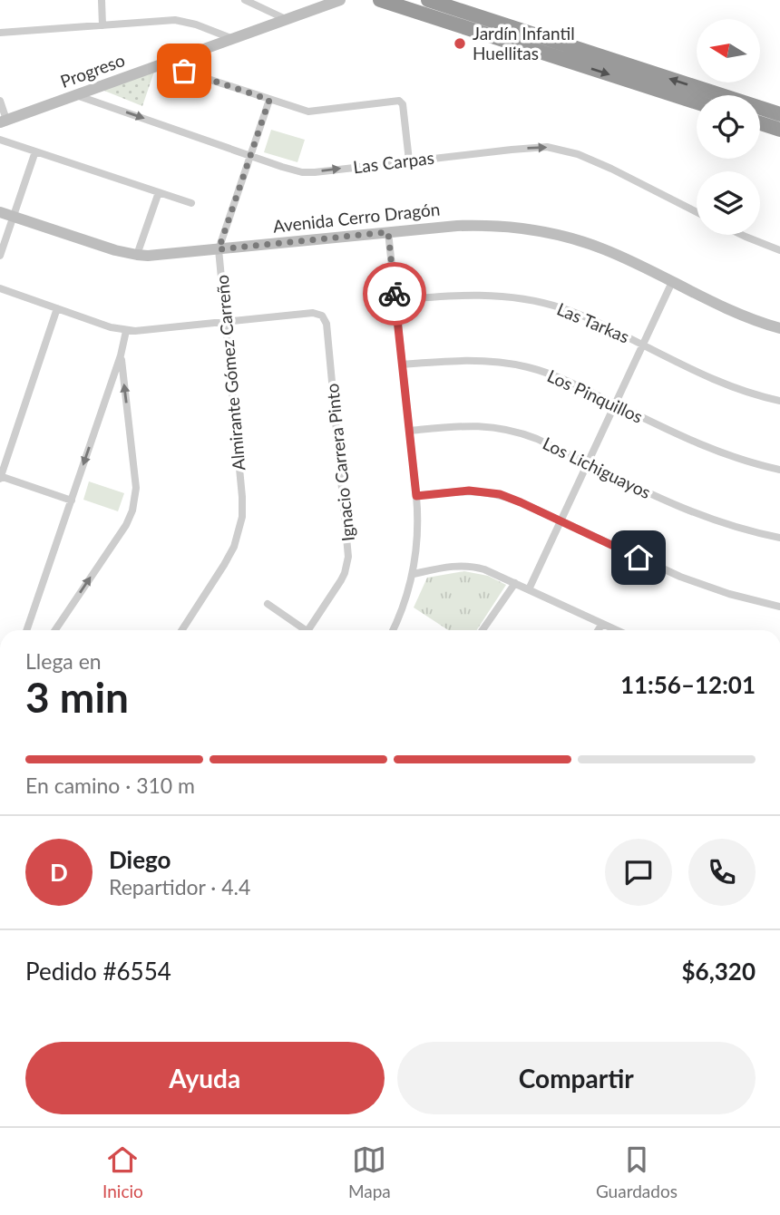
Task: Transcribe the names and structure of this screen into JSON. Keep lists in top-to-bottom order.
{
  "streets": {
    "street": [
      "Progreso",
      "Las Carpas",
      "Avenida Cerro Dragón",
      "Las Tarkas",
      "Almirante Gómez Carreño",
      "Los Pinquillos",
      "Ignacio Carrera Pinto",
      "Los Lichiguayos"
    ]
  },
  "crossings": [
    ["Progreso", "Las Carpas"],
    ["Las Carpas", "Almirante Gómez Carreño"],
    ["Avenida Cerro Dragón", "Almirante Gómez Carreño"],
    ["Almirante Gómez Carreño", "Ignacio Carrera Pinto"]
  ],
  "one_way": ["Las Carpas"],
  "places": ["Jardín Infantil Huellitas"],
  "north": "left",
  "page": {
    "heading": ["3 min", "Llega en", "11:56–12:01"],
    "panel": [
      "Diego",
      "Repartidor · 4.4",
      "Pedido #6554",
      "$6,320"
    ],
    "bar": "En camino · 310 m",
    "round": "D",
    "buttons": ["Ayuda", "Compartir"],
    "tabs": ["Inicio", "Mapa", "Guardados"]
  }
}
